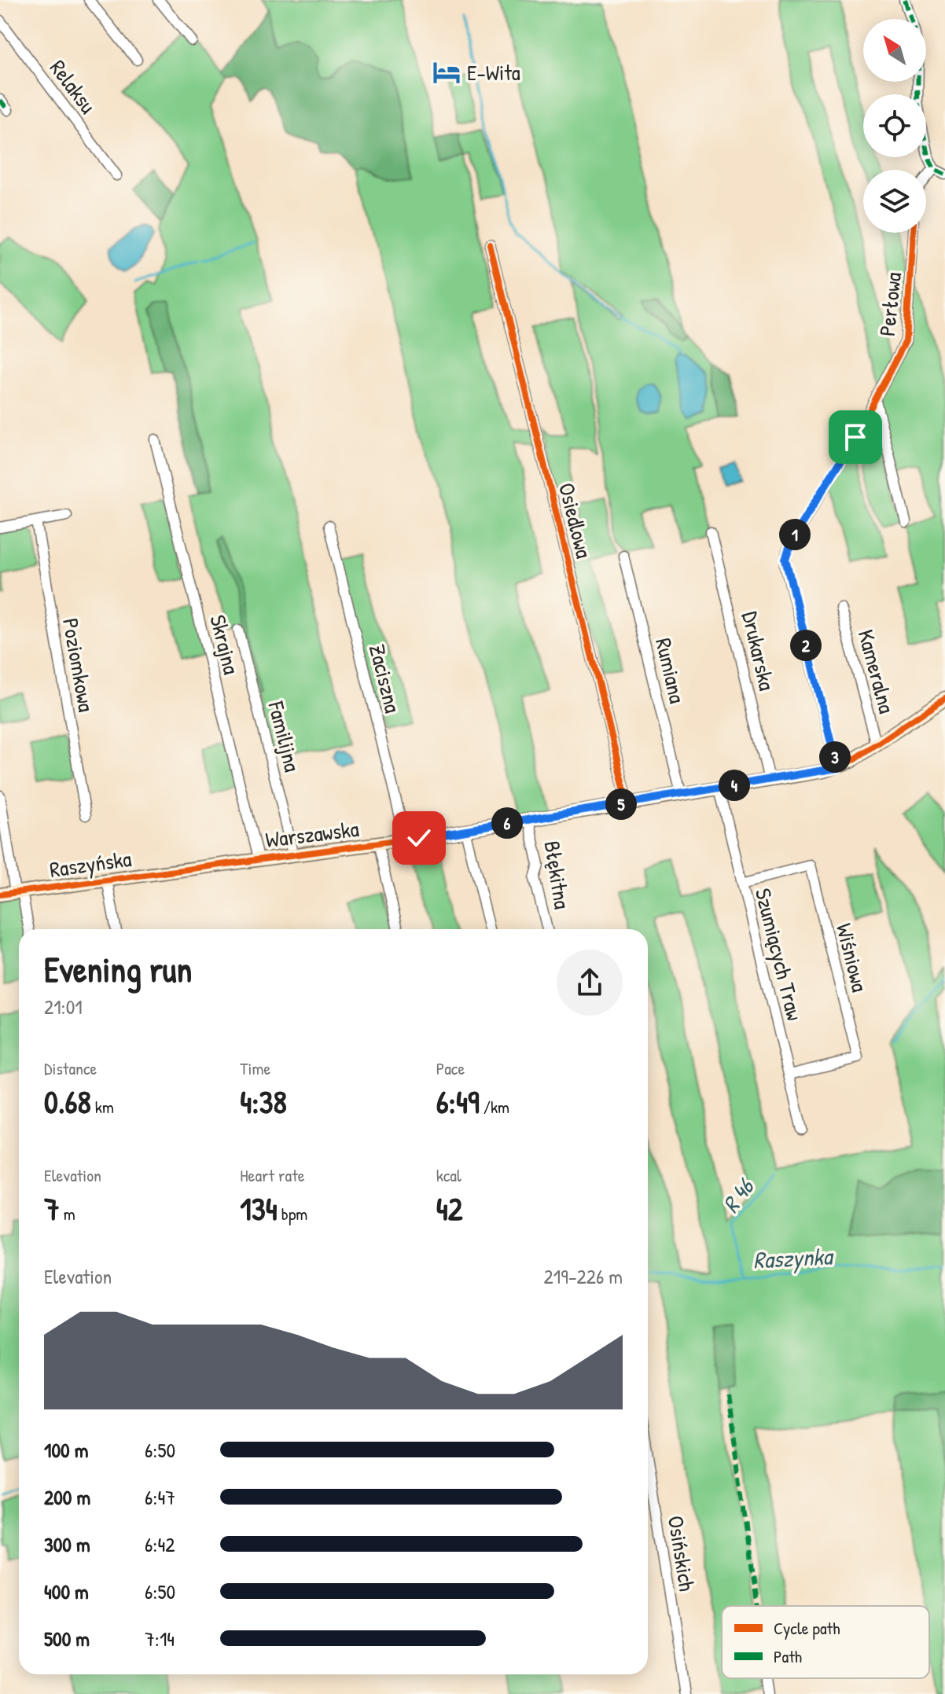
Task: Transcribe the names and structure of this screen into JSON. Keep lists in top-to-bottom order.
{
  "streets": {
    "street": [
      "Relaksu",
      "Perłowa",
      "Osiedlowa",
      "Skrajna",
      "Drukarska",
      "Poziomkowa",
      "Rumiana",
      "Kameralna",
      "Zaciszna",
      "Familijna",
      "Warszawska",
      "Raszyńska",
      "Błękitna",
      "Szumiących Traw",
      "Wiśniowa",
      "Osińskich"
    ]
  },
  "crossings": [
    ["Perłowa", "Warszawska"],
    ["Osiedlowa", "Warszawska"],
    ["Skrajna", "Warszawska"],
    ["Drukarska", "Warszawska"],
    ["Rumiana", "Warszawska"],
    ["Kameralna", "Warszawska"],
    ["Zaciszna", "Warszawska"],
    ["Familijna", "Warszawska"],
    ["Warszawska", "Raszyńska"],
    ["Warszawska", "Błękitna"],
    ["Warszawska", "Szumiących Traw"],
    ["Szumiących Traw", "Wiśniowa"]
  ],
  "water": ["R 46", "Raszynka"],
  "places": {
    "hotel": ["E-Wita"]
  },
  "legend": ["Cycle path", "Path"],
  "north": "top left",
  "page": {
    "pins": [
      "1",
      "2",
      "3",
      "4",
      "5",
      "6"
    ],
    "heading": ["Evening run", "21:01"],
    "stats": [
      ["Distance", "0.68 km"],
      ["Time", "4:38"],
      ["Pace", "6:49 /km"],
      ["Elevation", "7 m"],
      ["Heart rate", "134 bpm"],
      ["kcal", "42"]
    ],
    "chart": ["Elevation", "219–226 m"],
    "list": [
      {
        "name": "100 m",
        "note": "6:50"
      },
      {
        "name": "200 m",
        "note": "6:47"
      },
      {
        "name": "300 m",
        "note": "6:42"
      },
      {
        "name": "400 m",
        "note": "6:50"
      },
      {
        "name": "500 m",
        "note": "7:14"
      }
    ]
  }
}
